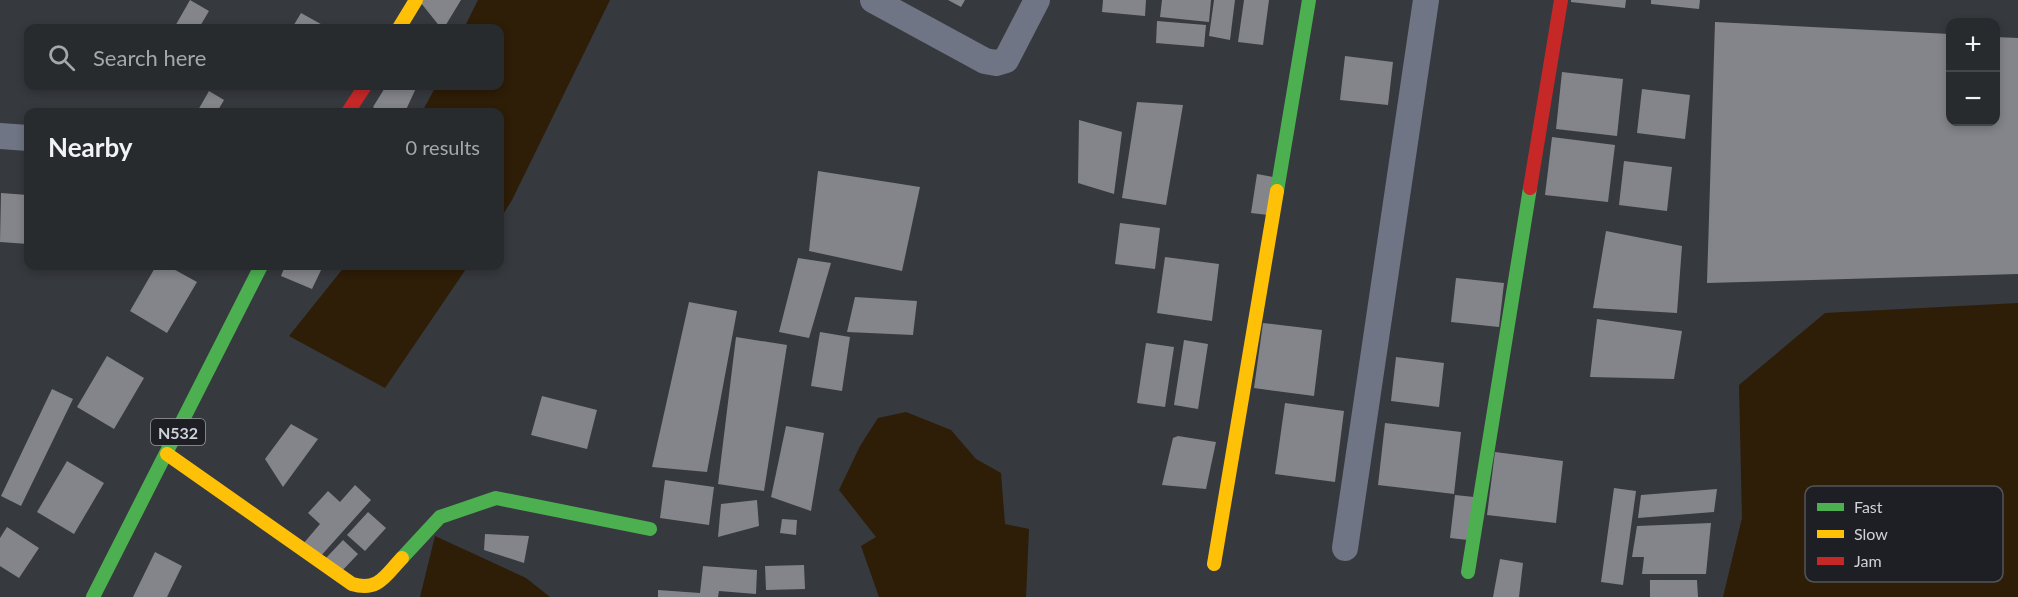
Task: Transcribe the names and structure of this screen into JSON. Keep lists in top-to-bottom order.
{
  "streets": {
    "main road": ["N532"]
  },
  "legend": ["Fast", "Slow", "Jam"],
  "page": {
    "map_buttons": ["+", "−"],
    "search": "Search here",
    "heading": ["Nearby", "0 results"]
  }
}
